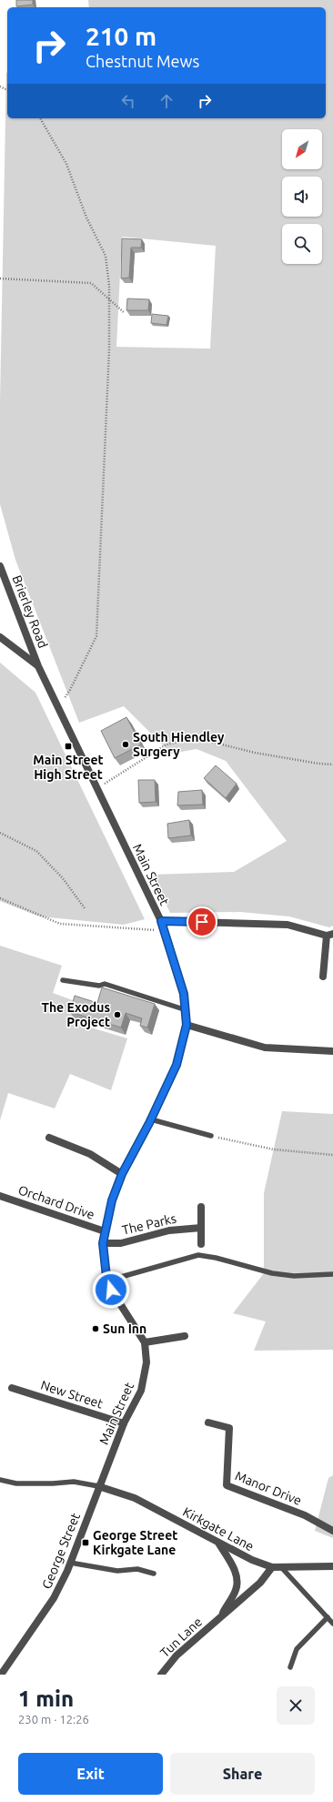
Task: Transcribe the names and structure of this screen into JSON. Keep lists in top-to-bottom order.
{
  "streets": {
    "street": [
      "Brierley Road",
      "Main Street",
      "Orchard Drive",
      "The Parks",
      "New Street",
      "Manor Drive",
      "Kirkgate Lane",
      "George Street",
      "Tun Lane"
    ]
  },
  "crossings": [
    ["Brierley Road", "Main Street"],
    ["Main Street", "Orchard Drive"],
    ["Main Street", "The Parks"],
    ["Main Street", "New Street"],
    ["Main Street", "Kirkgate Lane"],
    ["Main Street", "George Street"],
    ["Kirkgate Lane", "George Street"],
    ["Kirkgate Lane", "Tun Lane"]
  ],
  "places": {
    "other": ["South Hiendley Surgery", "The Exodus Project", "Sun Inn"],
    "transit": ["Main Street High Street", "George Street Kirkgate Lane"]
  },
  "north": "bottom left",
  "page": {
    "turn": ["210 m", "Chestnut Mews"],
    "heading": ["1 min", "230 m · 12:26"],
    "buttons": ["Exit", "Share"]
  }
}
